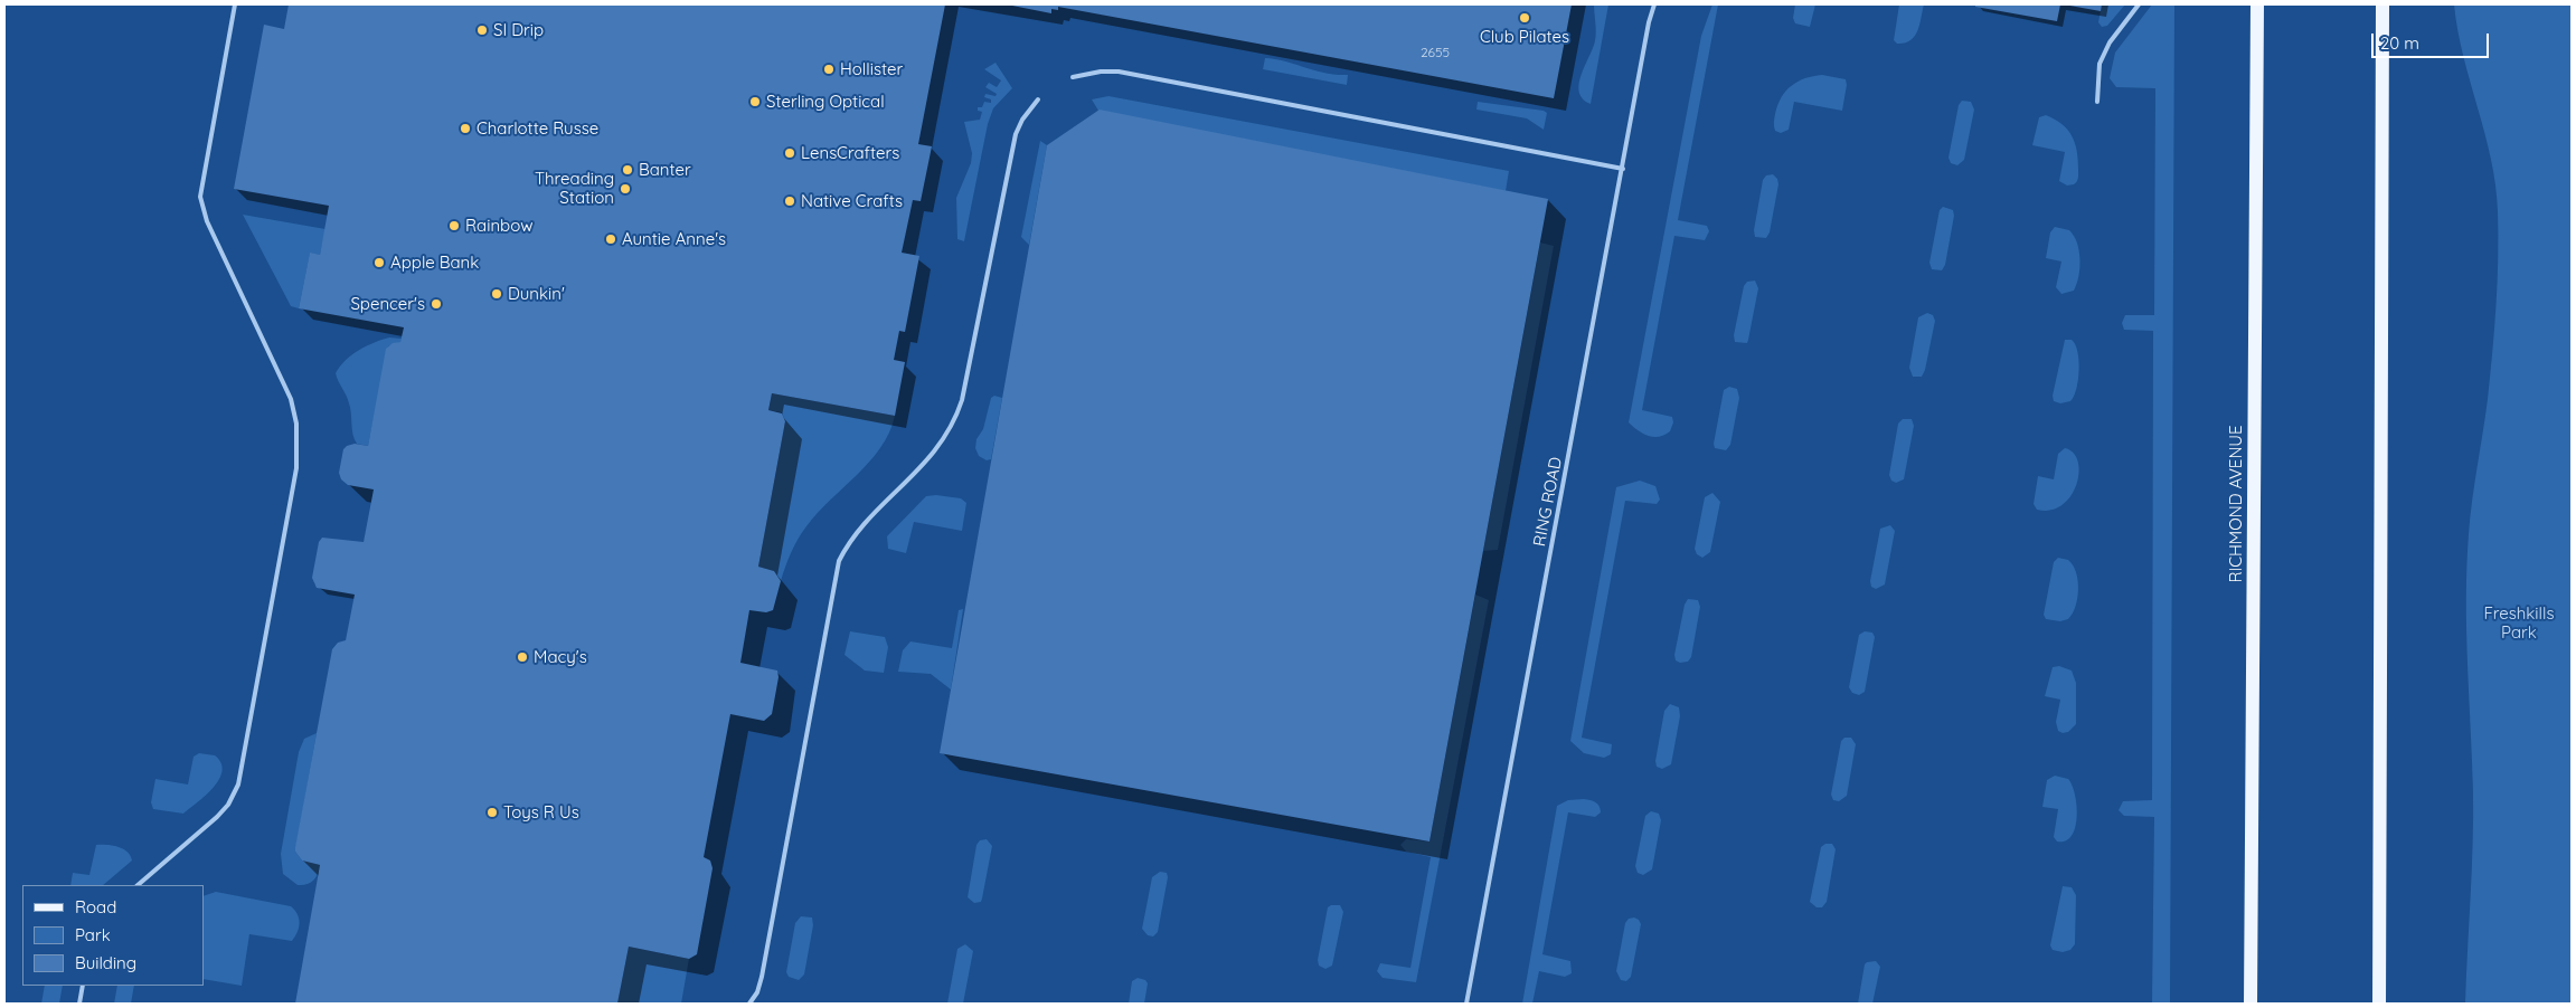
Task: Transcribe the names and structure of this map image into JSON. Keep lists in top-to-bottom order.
{
  "streets": {
    "main road": ["RICHMOND AVENUE"],
    "lane": ["RING ROAD"]
  },
  "parks": ["Freshkills Park"],
  "places": [
    "Club Pilates",
    "SI Drip",
    "Hollister",
    "Sterling Optical",
    "Charlotte Russe",
    "LensCrafters",
    "Banter",
    "Threading Station",
    "Native Crafts",
    "Rainbow",
    "Auntie Anne's",
    "Apple Bank",
    "Dunkin'",
    "Spencer's",
    "Macy's",
    "Toys R Us"
  ],
  "house_numbers": ["2655"],
  "legend": ["Road", "Park", "Building"],
  "scale_bar": "20 m"
}
